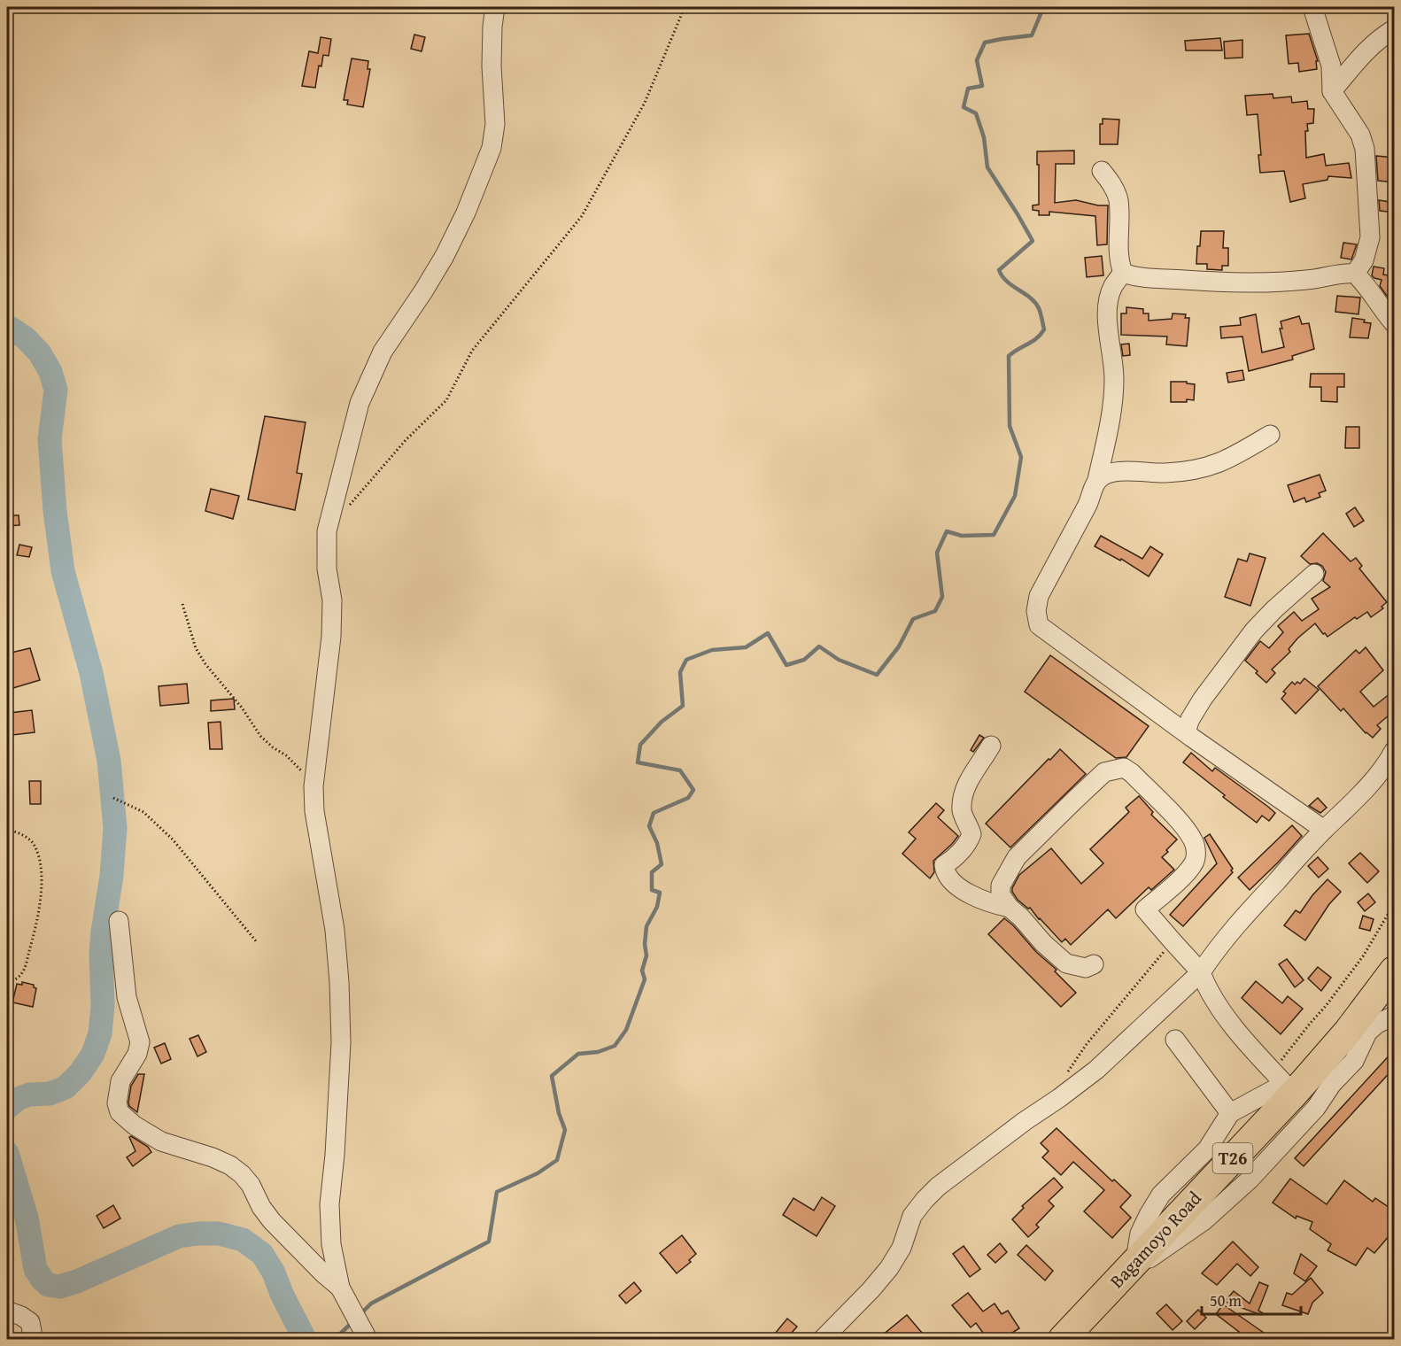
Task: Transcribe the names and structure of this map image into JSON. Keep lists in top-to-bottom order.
{
  "streets": {
    "highway": ["T26", "Bagamoyo Road"]
  },
  "scale_bar": "50 m"
}
